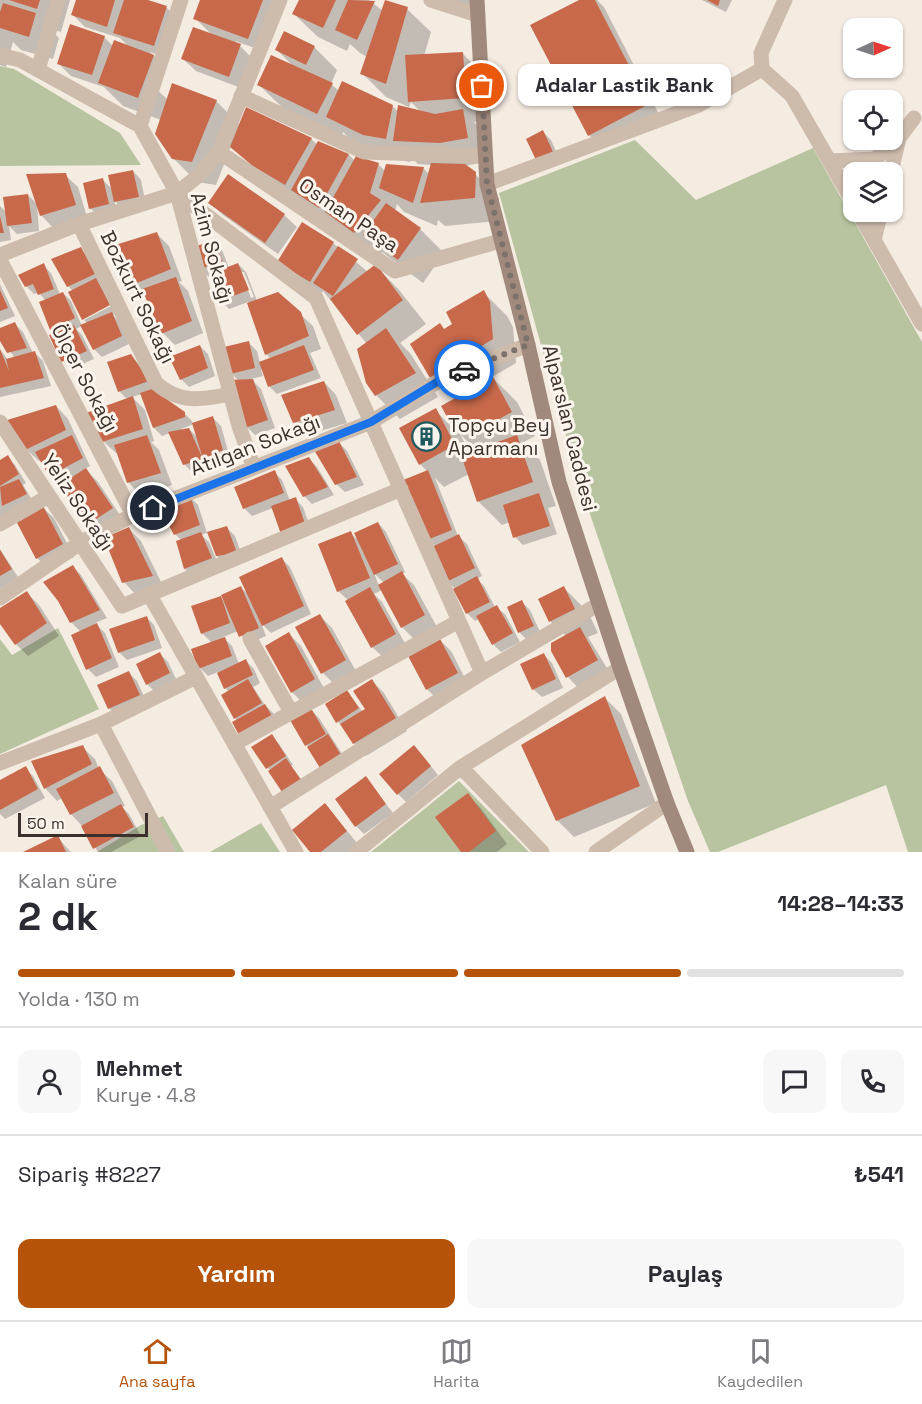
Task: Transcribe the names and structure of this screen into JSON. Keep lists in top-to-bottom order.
{
  "streets": {
    "street": [
      "Osman Paşa",
      "Azim Sokağı",
      "Bozkurt Sokağı",
      "Ölçer Sokağı",
      "Alparslan Caddesi",
      "Atılgan Sokağı",
      "Yeliz Sokağı"
    ]
  },
  "crossings": [
    ["Osman Paşa", "Alparslan Caddesi"],
    ["Azim Sokağı", "Bozkurt Sokağı"],
    ["Azim Sokağı", "Atılgan Sokağı"],
    ["Ölçer Sokağı", "Atılgan Sokağı"],
    ["Alparslan Caddesi", "Atılgan Sokağı"],
    ["Atılgan Sokağı", "Yeliz Sokağı"]
  ],
  "places": {
    "other": ["Adalar Lastik Bank"],
    "building": ["Topçu Bey Aparmanı"]
  },
  "scale_bar": "50 m",
  "north": "right",
  "page": {
    "bubble": "Adalar Lastik Bank",
    "scale": "50 m",
    "heading": ["2 dk", "Kalan süre", "14:28–14:33"],
    "panel": [
      "Mehmet",
      "Kurye · 4.8",
      "Sipariş #8227",
      "₺541"
    ],
    "bar": "Yolda · 130 m",
    "buttons": ["Yardım", "Paylaş"],
    "tabs": ["Ana sayfa", "Harita", "Kaydedilen"]
  }
}
